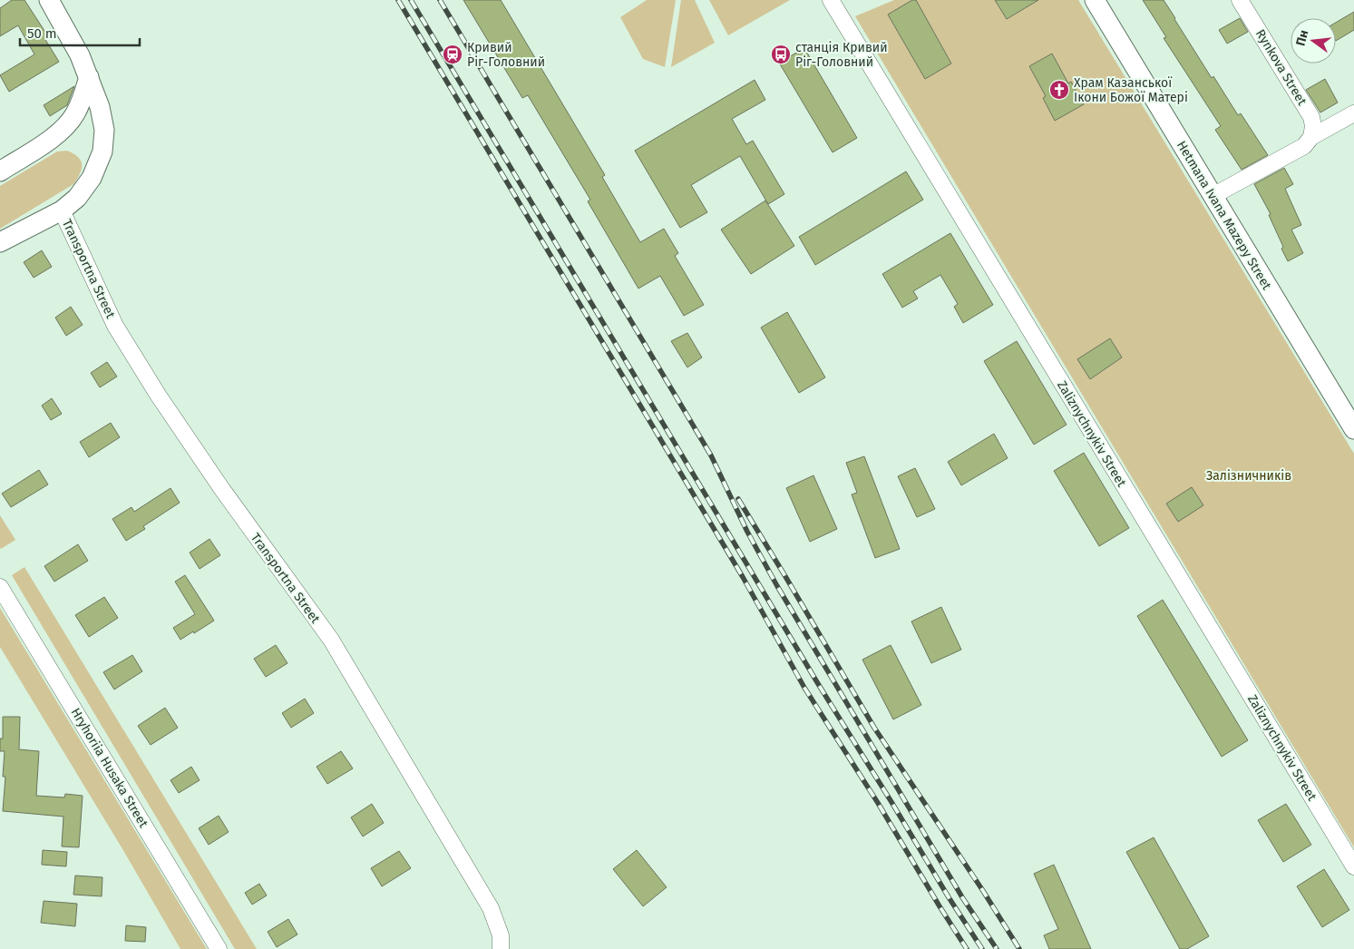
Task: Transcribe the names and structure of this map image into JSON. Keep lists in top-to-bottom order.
{
  "streets": {
    "street": [
      "Rynkova Street",
      "Hetmana Ivana Mazepy Street",
      "Transportna Street",
      "Zaliznychnykiv Street",
      "Hryhoriia Husaka Street"
    ]
  },
  "parks": ["Залізничників"],
  "places": {
    "station": ["Кривий Ріг-Головний"],
    "bus stop": ["станція Кривий Ріг-Головний"],
    "church": ["Храм Казанської Ікони Божої Матері"]
  },
  "scale_bar": "50 m",
  "north": "left"
}
